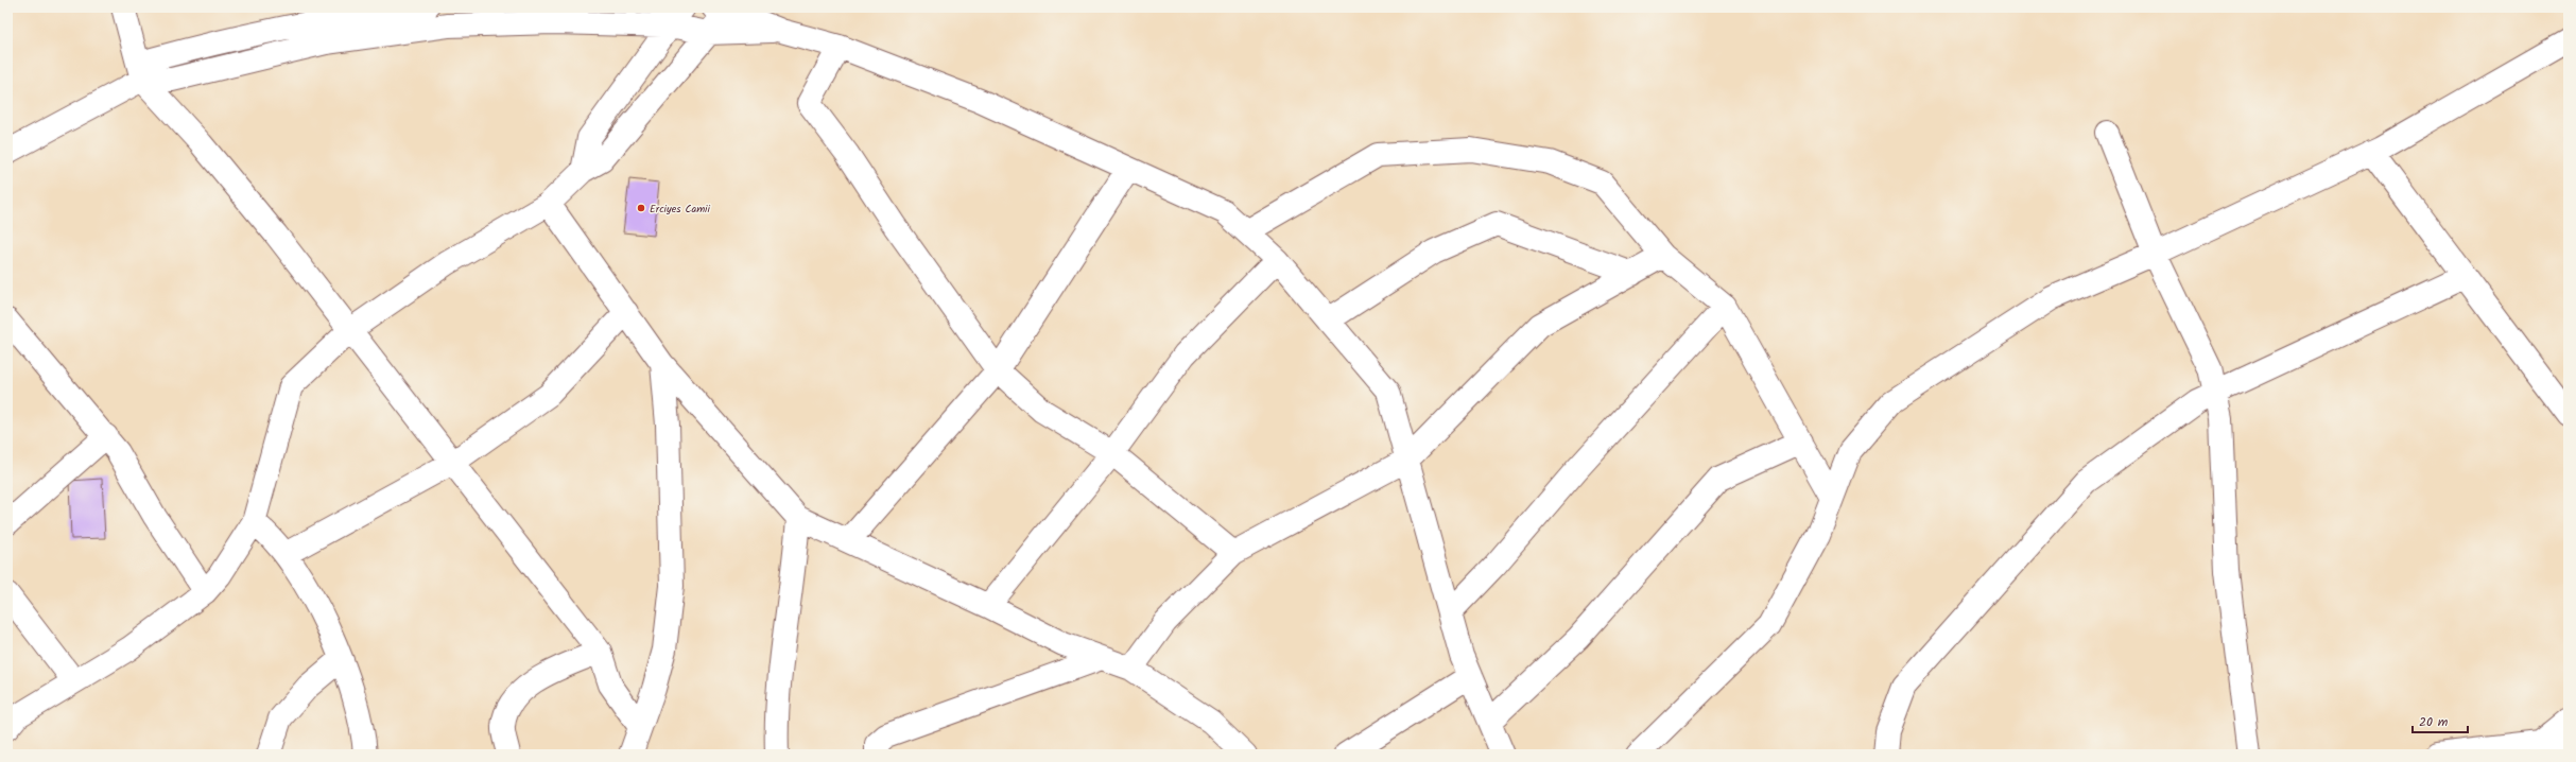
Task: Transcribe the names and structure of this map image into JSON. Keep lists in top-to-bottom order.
{
  "places": ["Erciyes Camii"],
  "scale_bar": "20 m"
}
